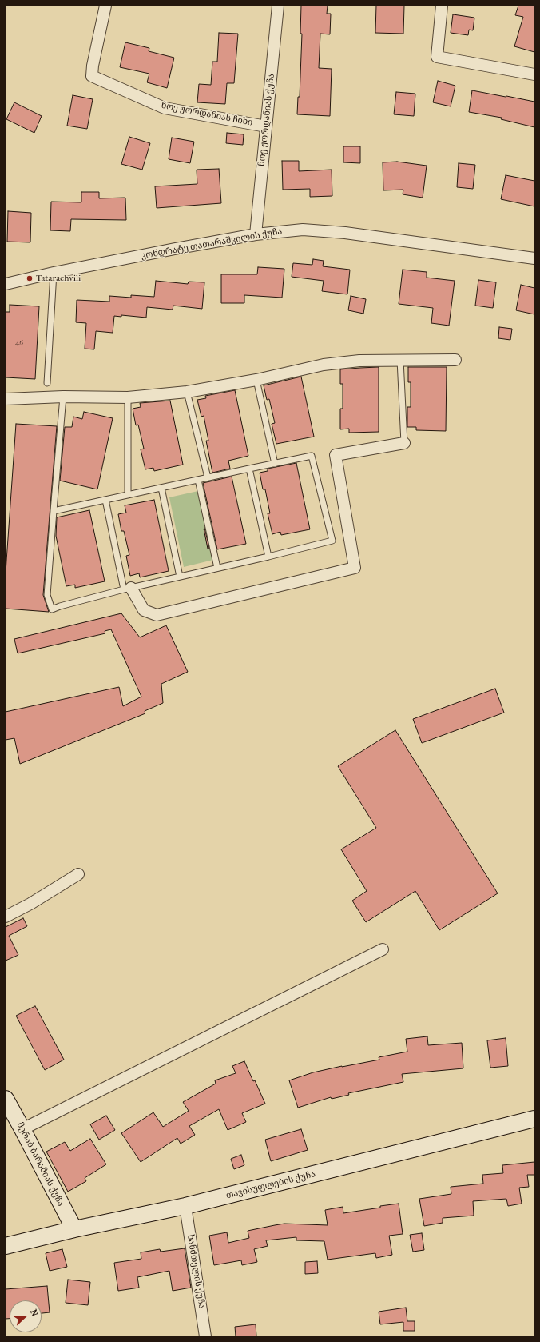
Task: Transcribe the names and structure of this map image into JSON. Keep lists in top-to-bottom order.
{
  "streets": {
    "main road": ["მერაბ ბარამიას ქუჩა", "თავისუფლების ქუჩა"],
    "street": [
      "ნოე ჟორდანიას ჩიხი",
      "ნოე ჟორდანიას ქუჩა",
      "კონდრატე თათარაშვილის ქუჩა",
      "ხანძთელის ქუჩა"
    ]
  },
  "crossings": [
    ["ნოე ჟორდანიას ჩიხი", "ნოე ჟორდანიას ქუჩა"],
    ["ნოე ჟორდანიას ქუჩა", "კონდრატე თათარაშვილის ქუჩა"],
    ["მერაბ ბარამიას ქუჩა", "თავისუფლების ქუჩა"],
    ["თავისუფლების ქუჩა", "ხანძთელის ქუჩა"]
  ],
  "places": ["Tatarachvili"],
  "house_numbers": ["46"],
  "north": "right"
}
